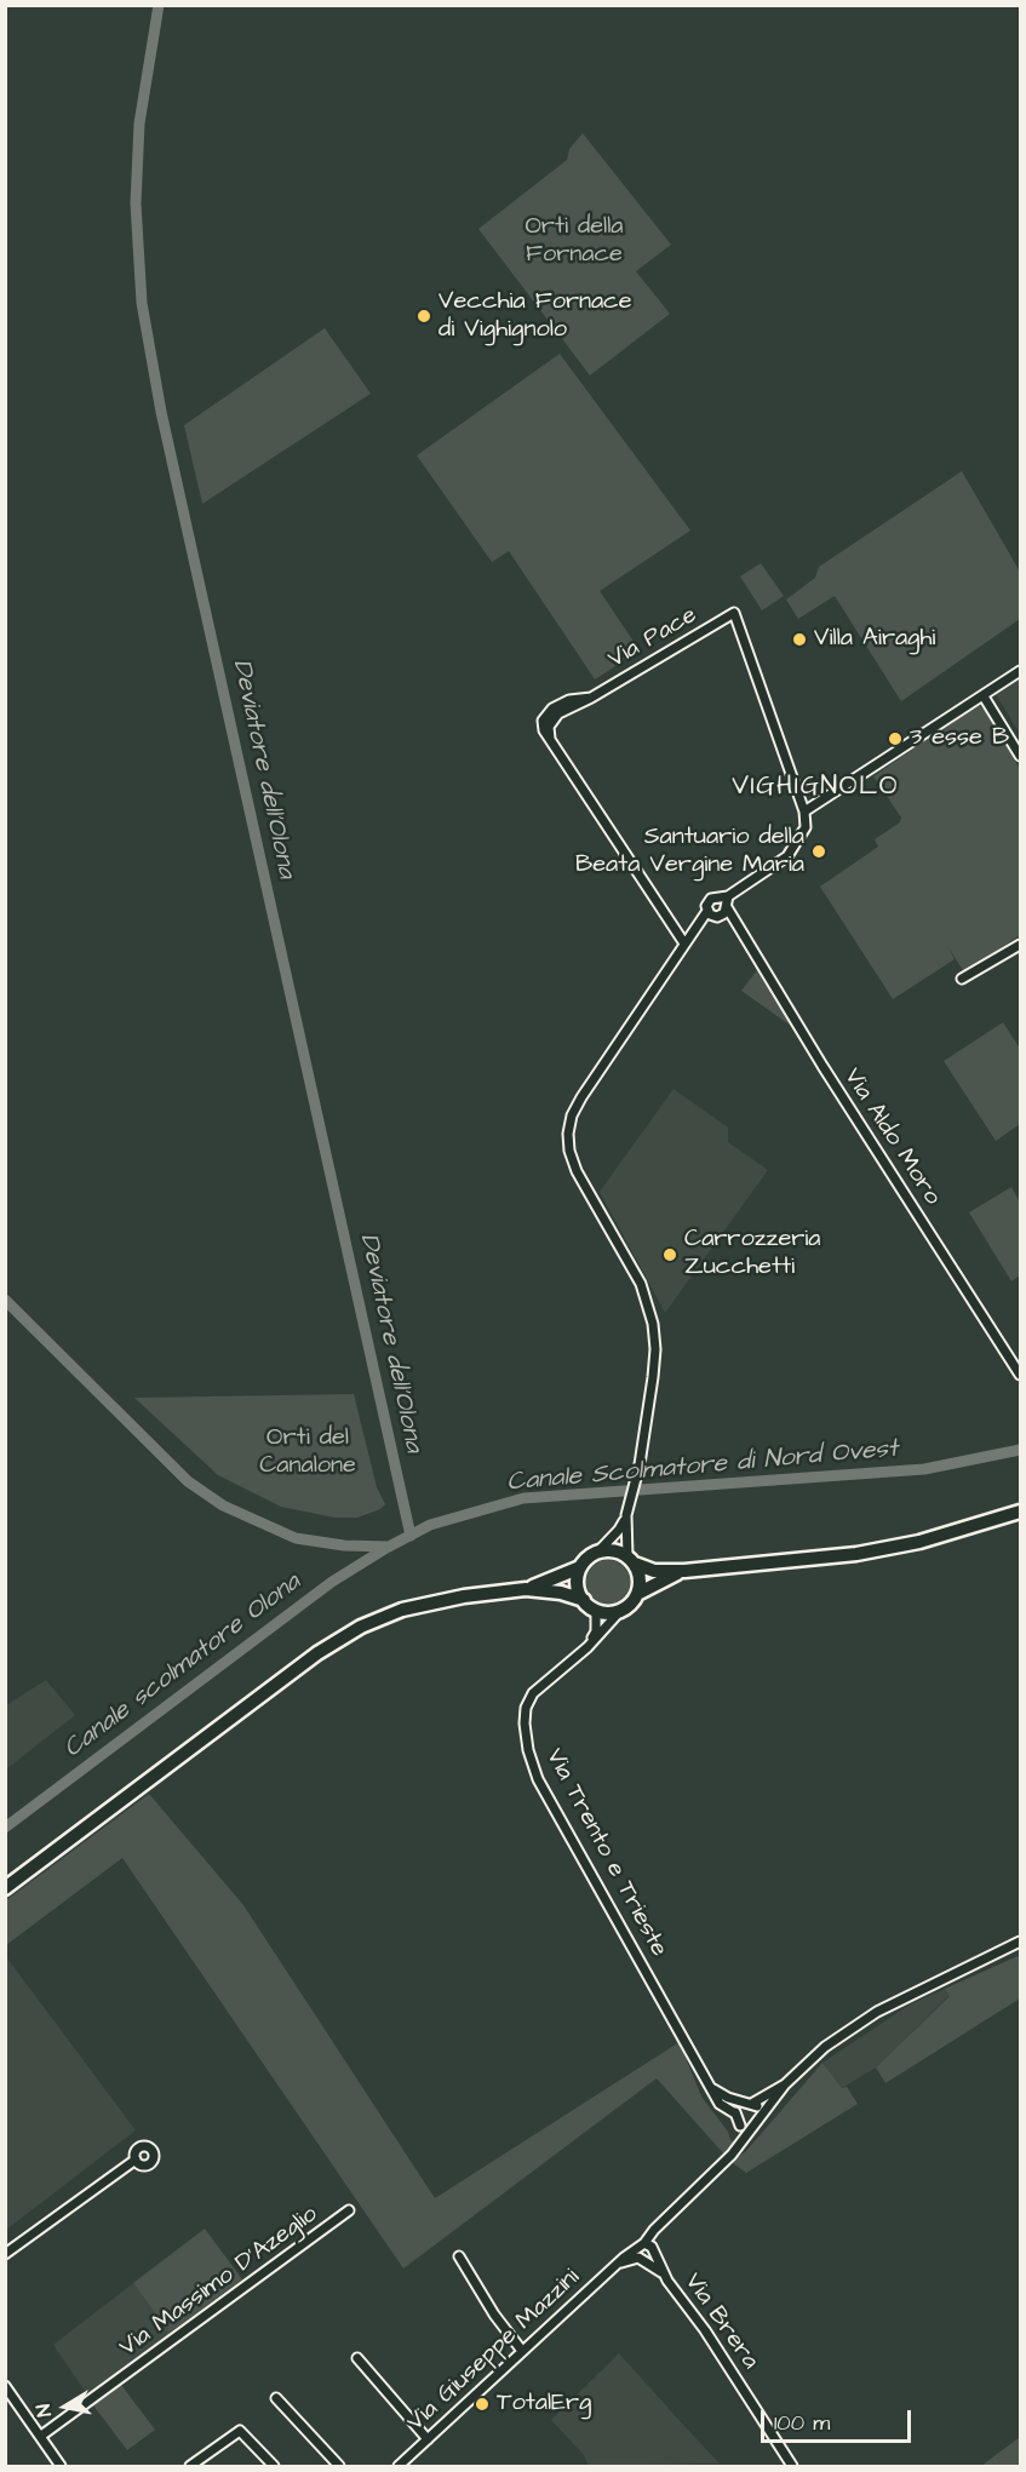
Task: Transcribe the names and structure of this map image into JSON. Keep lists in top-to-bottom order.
{
  "streets": {
    "street": [
      "Via Pace",
      "Via Aldo Moro",
      "Via Trento e Trieste",
      "Via Massimo D'Azeglio",
      "Via Brera",
      "Via Giuseppe Mazzini"
    ]
  },
  "crossings": [
    ["Via Brera", "Via Giuseppe Mazzini"]
  ],
  "districts": ["VIGHIGNOLO"],
  "water": ["Deviatore dell'Olona", "Canale Scolmatore di Nord Ovest", "Canale scolmatore Olona"],
  "parks": ["Orti della Fornace", "Orti del Canalone"],
  "places": [
    "Vecchia Fornace di Vighignolo",
    "Villa Airaghi",
    "3 esse B",
    "Santuario della Beata Vergine Maria",
    "Carrozzeria Zucchetti",
    "TotalErg"
  ],
  "scale_bar": "100 m",
  "north": "left"
}
